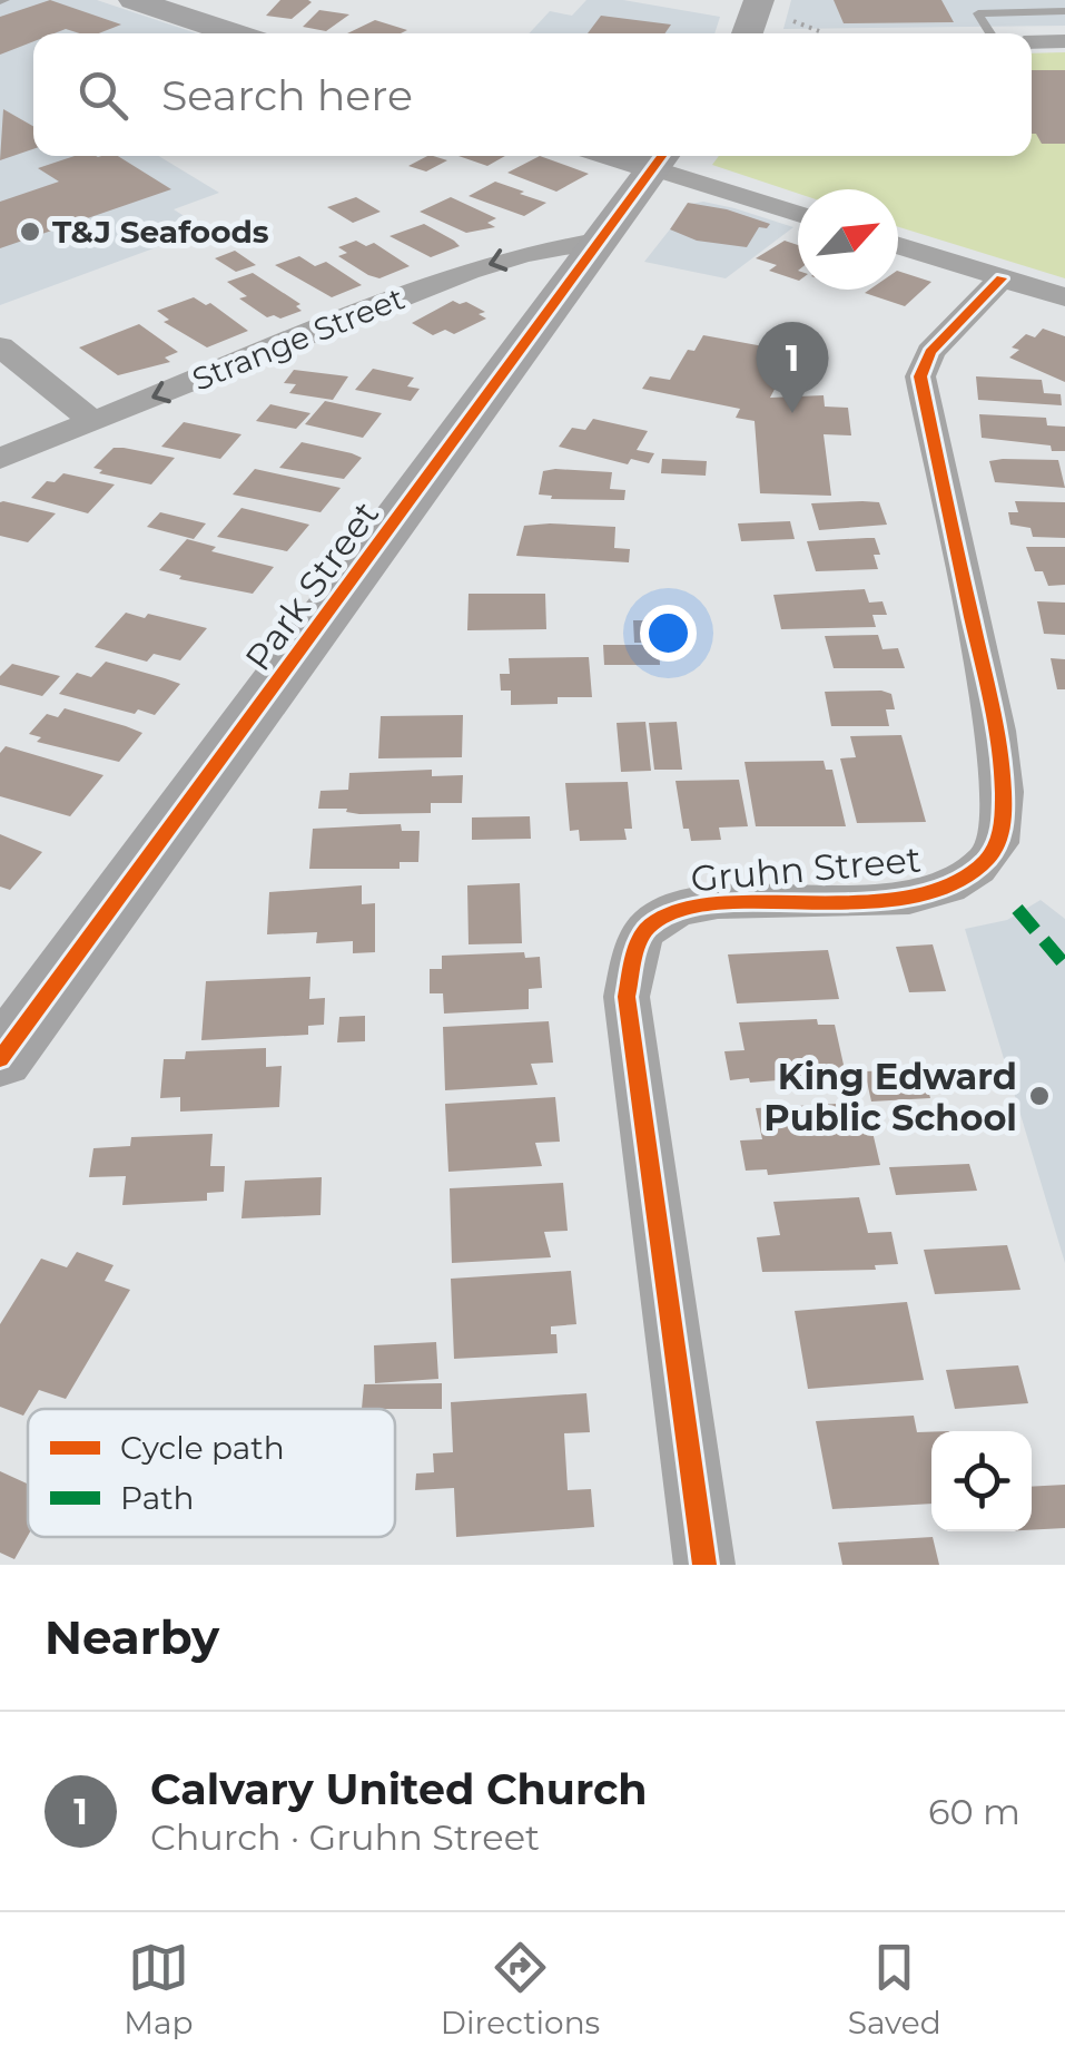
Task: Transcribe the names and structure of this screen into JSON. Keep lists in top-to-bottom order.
{
  "streets": {
    "street": ["Strange Street", "Park Street", "Gruhn Street"]
  },
  "crossings": [
    ["Strange Street", "Park Street"]
  ],
  "one_way": ["Strange Street"],
  "places": ["T&J Seafoods", "King Edward Public School"],
  "legend": ["Cycle path", "Path"],
  "north": "top right",
  "page": {
    "search": "Search here",
    "pins": "1",
    "heading": "Nearby",
    "list": [
      {
        "mark": "1",
        "name": "Calvary United Church",
        "note": "Church · Gruhn Street",
        "value": "60 m"
      }
    ],
    "nav": ["Map", "Directions", "Saved"]
  }
}
